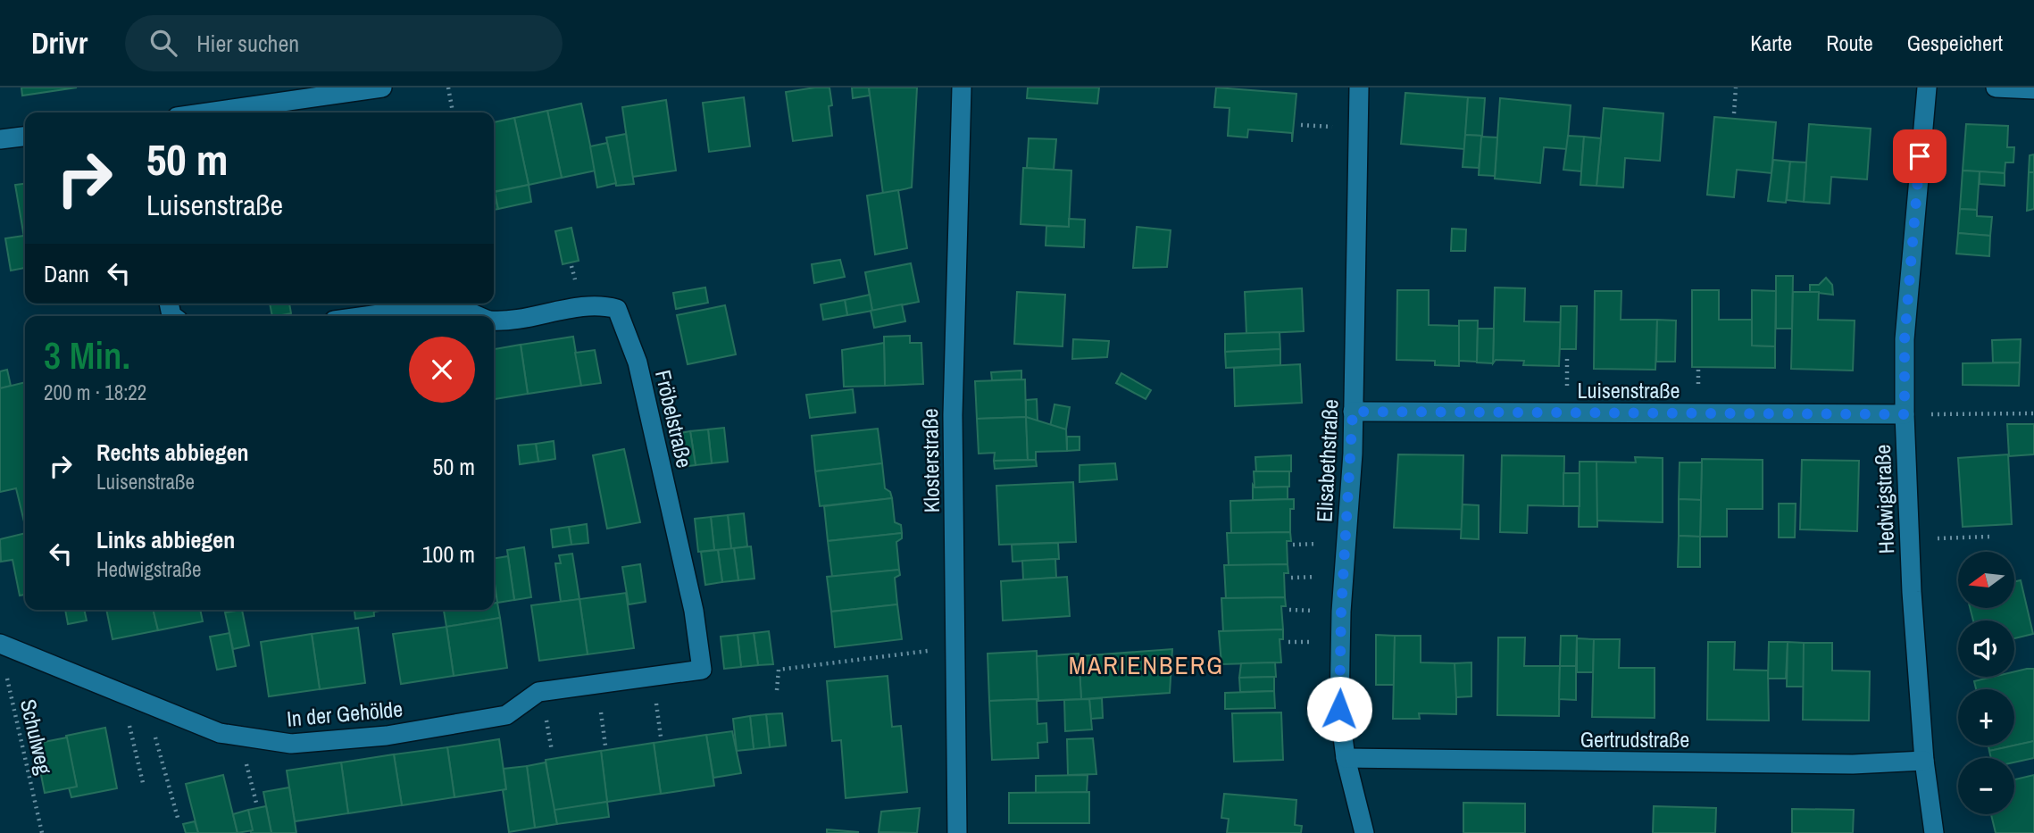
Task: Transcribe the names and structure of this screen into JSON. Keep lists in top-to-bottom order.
{
  "streets": {
    "street": [
      "Luisenstraße",
      "Fröbelstraße",
      "Klosterstraße",
      "Elisabethstraße",
      "Hedwigstraße",
      "In der Gehölde",
      "Gertrudstraße"
    ],
    "path": ["Schulweg"]
  },
  "crossings": [
    ["Luisenstraße", "Elisabethstraße"],
    ["Luisenstraße", "Hedwigstraße"],
    ["Fröbelstraße", "In der Gehölde"],
    ["Elisabethstraße", "Gertrudstraße"],
    ["Hedwigstraße", "Gertrudstraße"]
  ],
  "districts": ["MARIENBERG"],
  "north": "left",
  "page": {
    "header": "Drivr",
    "search": "Hier suchen",
    "nav": ["Karte", "Route", "Gespeichert"],
    "turn": ["50 m", "Luisenstraße"],
    "then": "Dann",
    "heading": ["3 Min.", "200 m · 18:22"],
    "list": [
      {
        "name": "Rechts abbiegen",
        "note": "Luisenstraße",
        "value": "50 m"
      },
      {
        "name": "Links abbiegen",
        "note": "Hedwigstraße",
        "value": "100 m"
      }
    ],
    "map_buttons": ["+", "−"]
  }
}
